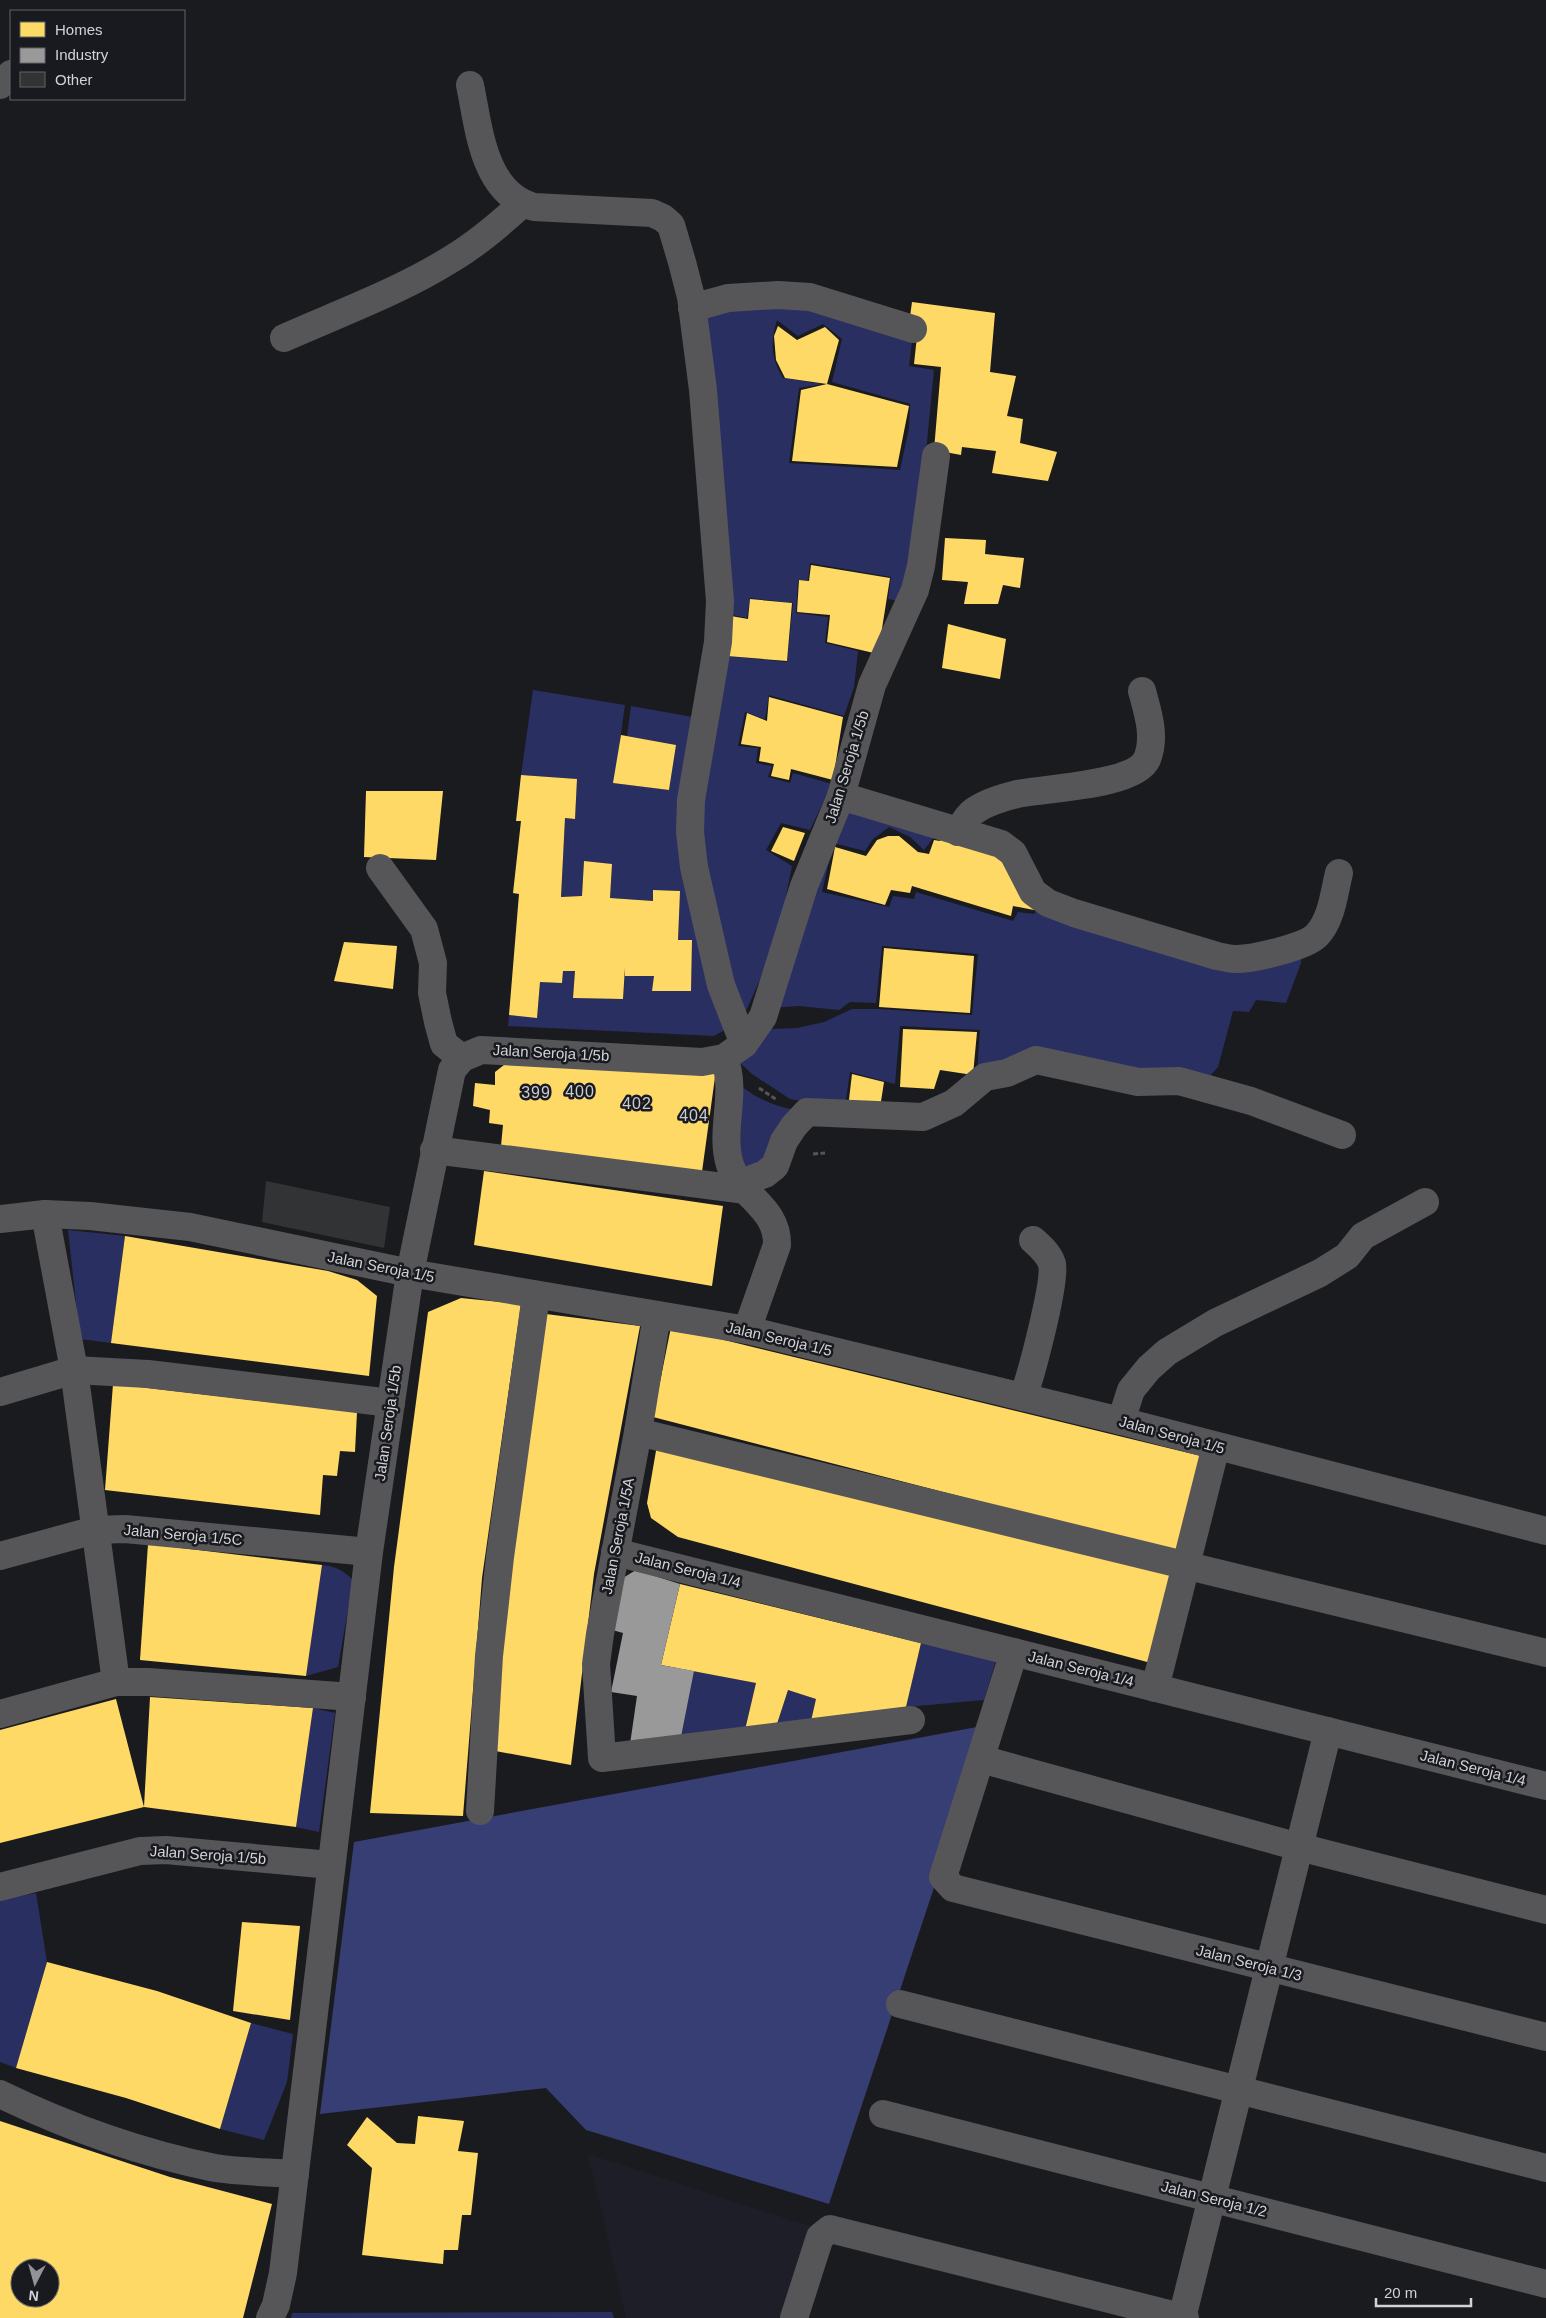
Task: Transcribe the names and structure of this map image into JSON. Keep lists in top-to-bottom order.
{
  "streets": {
    "street": [
      "Jalan Seroja 1/5b",
      "Jalan Seroja 1/5",
      "Jalan Seroja 1/5C",
      "Jalan Seroja 1/5A",
      "Jalan Seroja 1/4",
      "Jalan Seroja 1/3",
      "Jalan Seroja 1/2"
    ]
  },
  "crossings": [
    ["Jalan Seroja 1/5b", "Jalan Seroja 1/5"],
    ["Jalan Seroja 1/5b", "Jalan Seroja 1/5C"],
    ["Jalan Seroja 1/5", "Jalan Seroja 1/5A"],
    ["Jalan Seroja 1/5A", "Jalan Seroja 1/4"]
  ],
  "districts": [
    "400",
    "399",
    "402",
    "404"
  ],
  "legend": ["Homes", "Industry", "Other"],
  "scale_bar": "20 m",
  "north": "bottom"
}
